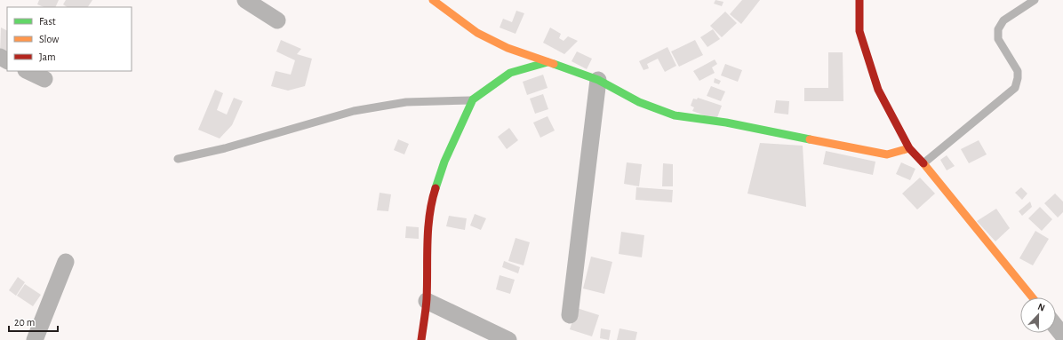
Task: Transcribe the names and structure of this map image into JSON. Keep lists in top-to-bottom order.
{
  "legend": ["Fast", "Slow", "Jam"],
  "scale_bar": "20 m",
  "north": "top"
}
